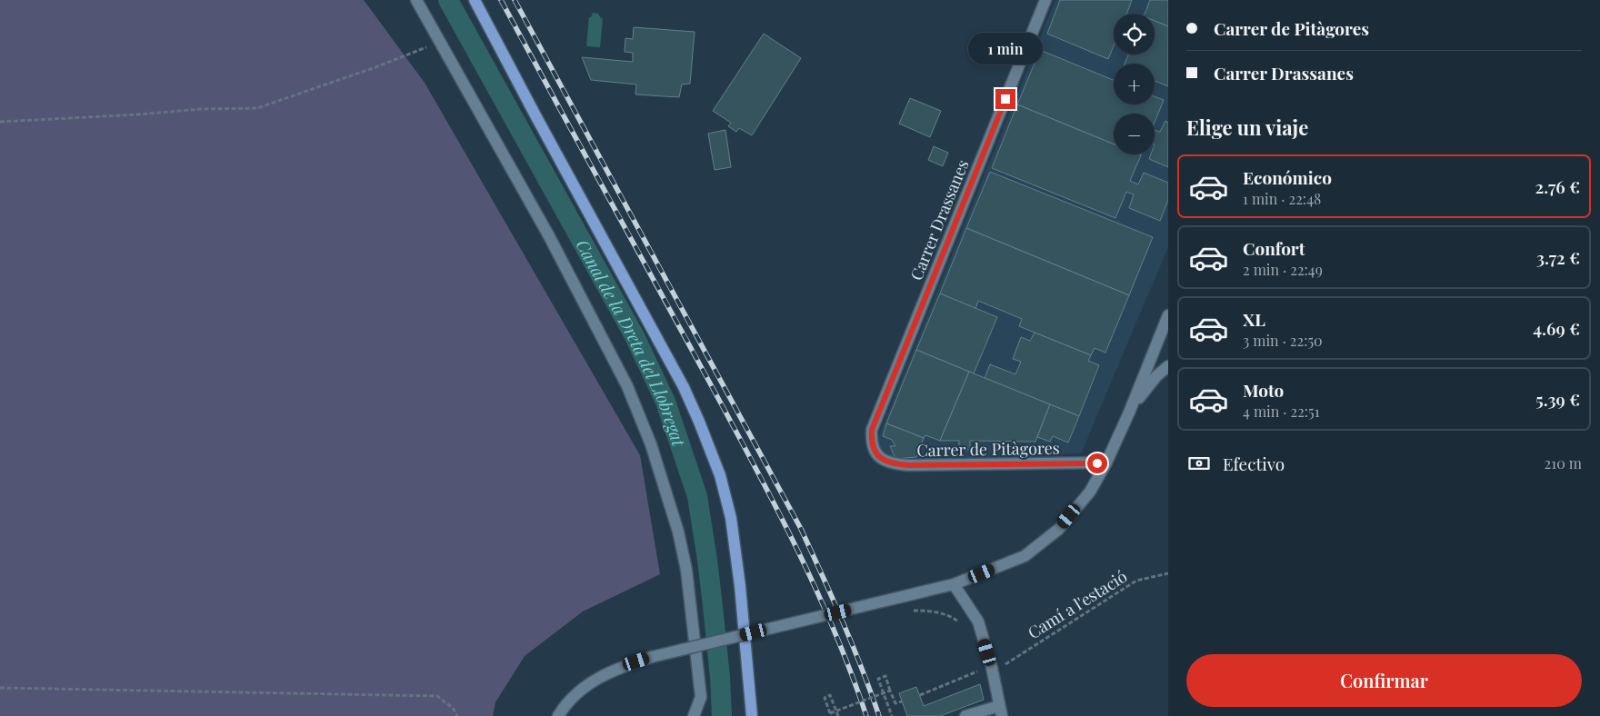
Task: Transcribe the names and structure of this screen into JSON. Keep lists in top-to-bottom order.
{
  "streets": {
    "street": ["Carrer Drassanes", "Carrer de Pitàgores"],
    "path": ["Camí a l'estació"]
  },
  "crossings": [
    ["Carrer Drassanes", "Carrer de Pitàgores"]
  ],
  "water": ["Canal de la Dreta del Llobregat"],
  "page": {
    "banner": ["Carrer de Pitàgores", "Carrer Drassanes"],
    "map_buttons": ["+", "−"],
    "bubble": "1 min",
    "heading": "Elige un viaje",
    "list": [
      {
        "name": "Económico",
        "note": "1 min · 22:48",
        "value": "2.76 €"
      },
      {
        "name": "Confort",
        "note": "2 min · 22:49",
        "value": "3.72 €"
      },
      {
        "name": "XL",
        "note": "3 min · 22:50",
        "value": "4.69 €"
      },
      {
        "name": "Moto",
        "note": "4 min · 22:51",
        "value": "5.39 €"
      }
    ],
    "pay": ["Efectivo", "210 m"],
    "buttons": "Confirmar"
  }
}
